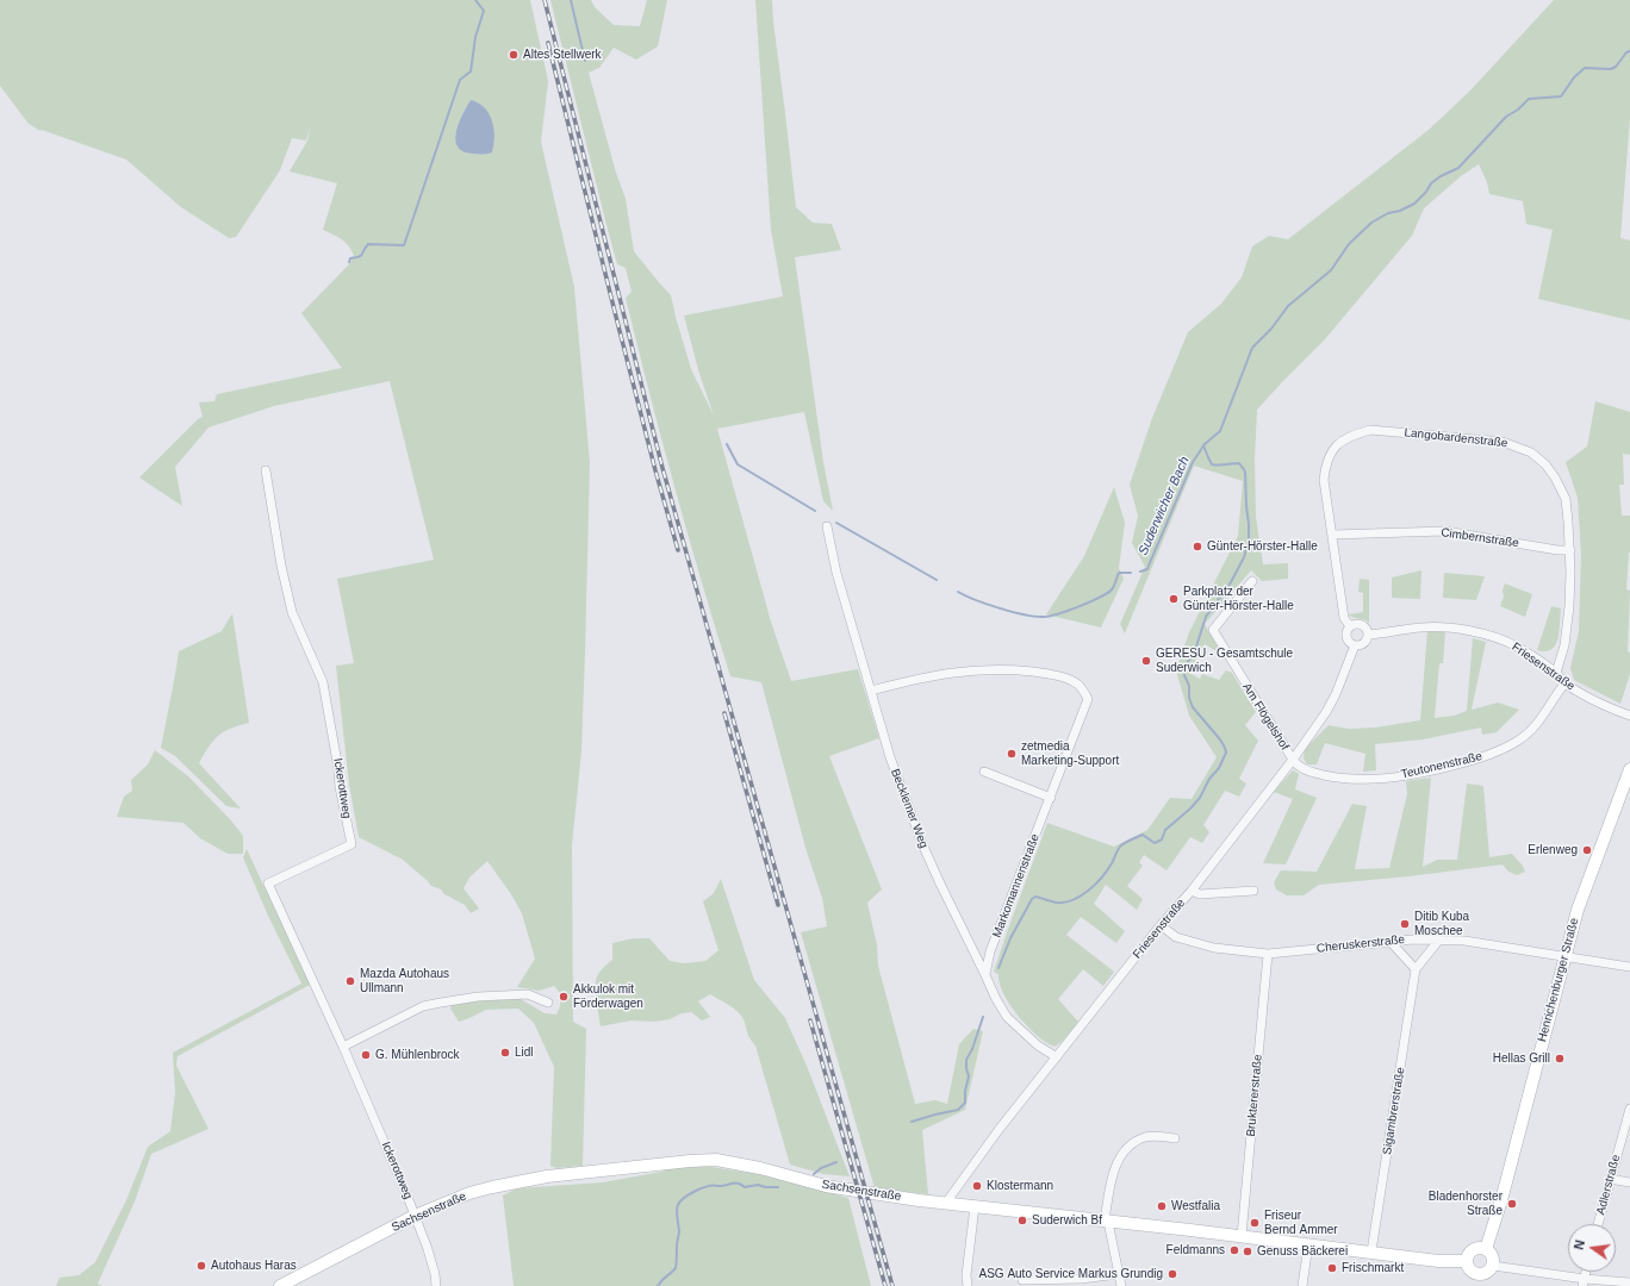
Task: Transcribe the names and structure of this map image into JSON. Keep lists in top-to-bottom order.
{
  "streets": {
    "street": [
      "Langobardenstraße",
      "Cimbernstraße",
      "Friesenstraße",
      "Am Flögelshof",
      "Teutonenstraße",
      "Ickerottweg",
      "Becklemer Weg",
      "Markomannenstraße",
      "Cheruskerstraße",
      "Henrichenburger Straße",
      "Bruktererstraße",
      "Sigambrerstraße",
      "Adlerstraße",
      "Sachsenstraße"
    ]
  },
  "crossings": [
    ["Langobardenstraße", "Cimbernstraße"],
    ["Langobardenstraße", "Friesenstraße"],
    ["Friesenstraße", "Am Flögelshof"],
    ["Friesenstraße", "Teutonenstraße"],
    ["Friesenstraße", "Becklemer Weg"],
    ["Friesenstraße", "Cheruskerstraße"],
    ["Friesenstraße", "Sachsenstraße"],
    ["Am Flögelshof", "Teutonenstraße"],
    ["Ickerottweg", "Sachsenstraße"],
    ["Becklemer Weg", "Markomannenstraße"],
    ["Cheruskerstraße", "Henrichenburger Straße"],
    ["Cheruskerstraße", "Bruktererstraße"],
    ["Henrichenburger Straße", "Sachsenstraße"],
    ["Bruktererstraße", "Sachsenstraße"],
    ["Sigambrerstraße", "Sachsenstraße"]
  ],
  "water": ["Suderwicher Bach"],
  "places": [
    "Altes Stellwerk",
    "Günter-Hörster-Halle",
    "Parkplatz der Günter-Hörster-Halle",
    "GERESU - Gesamtschule Suderwich",
    "zetmedia Marketing-Support",
    "Erlenweg",
    "Ditib Kuba Moschee",
    "Mazda Autohaus Ullmann",
    "Akkulok mit Förderwagen",
    "Lidl",
    "G. Mühlenbrock",
    "Hellas Grill",
    "Klostermann",
    "Bladenhorster Straße",
    "Westfalia",
    "Suderwich Bf",
    "Friseur Bernd Ammer",
    "Feldmanns",
    "Genuss Bäckerei",
    "Autohaus Haras",
    "Frischmarkt",
    "ASG Auto Service Markus Grundig"
  ],
  "north": "left"
}
